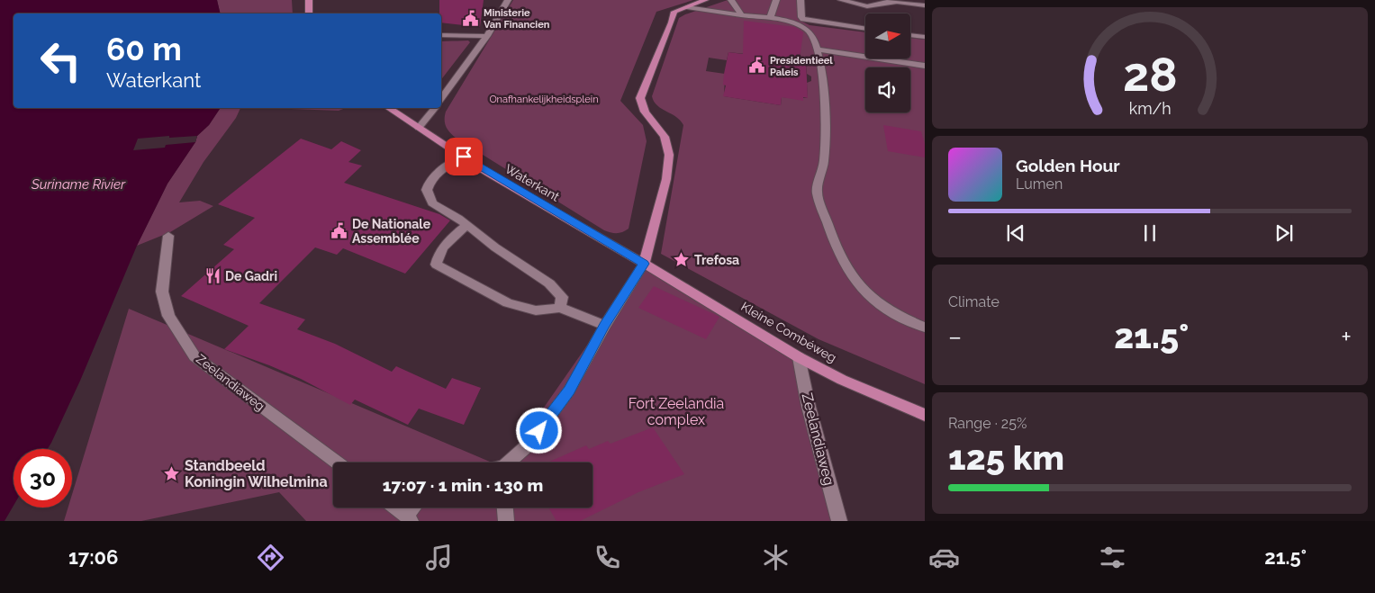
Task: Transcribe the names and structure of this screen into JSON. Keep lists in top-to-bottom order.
{
  "streets": {
    "main road": ["Waterkant", "Kleine Combéweg"],
    "street": ["Zeelandiaweg"]
  },
  "crossings": [
    ["Waterkant", "Kleine Combéweg"],
    ["Kleine Combéweg", "Zeelandiaweg"]
  ],
  "water": ["Suriname Rivier"],
  "parks": ["Onafhankelijkheidsplein", "Fort Zeelandia complex"],
  "places": {
    "public building": ["Ministerie Van Financien", "Presidentieel Paleis", "De Nationale Assemblée"],
    "place": ["Trefosa", "Standbeeld Koningin Wilhelmina"],
    "restaurant": ["De Gadri"]
  },
  "north": "right",
  "page": {
    "turn": ["60 m", "Waterkant"],
    "song": ["Golden Hour", "Lumen"],
    "tile": [
      "Climate",
      ["Range · 25%", "125 km"]
    ],
    "heat": ["−", "21.5°", "+"],
    "limit": "30",
    "trip": "17:07 · 1 min · 130 m",
    "tabs": ["17:06", "21.5°"],
    "gauge": ["28", "km/h"]
  }
}
